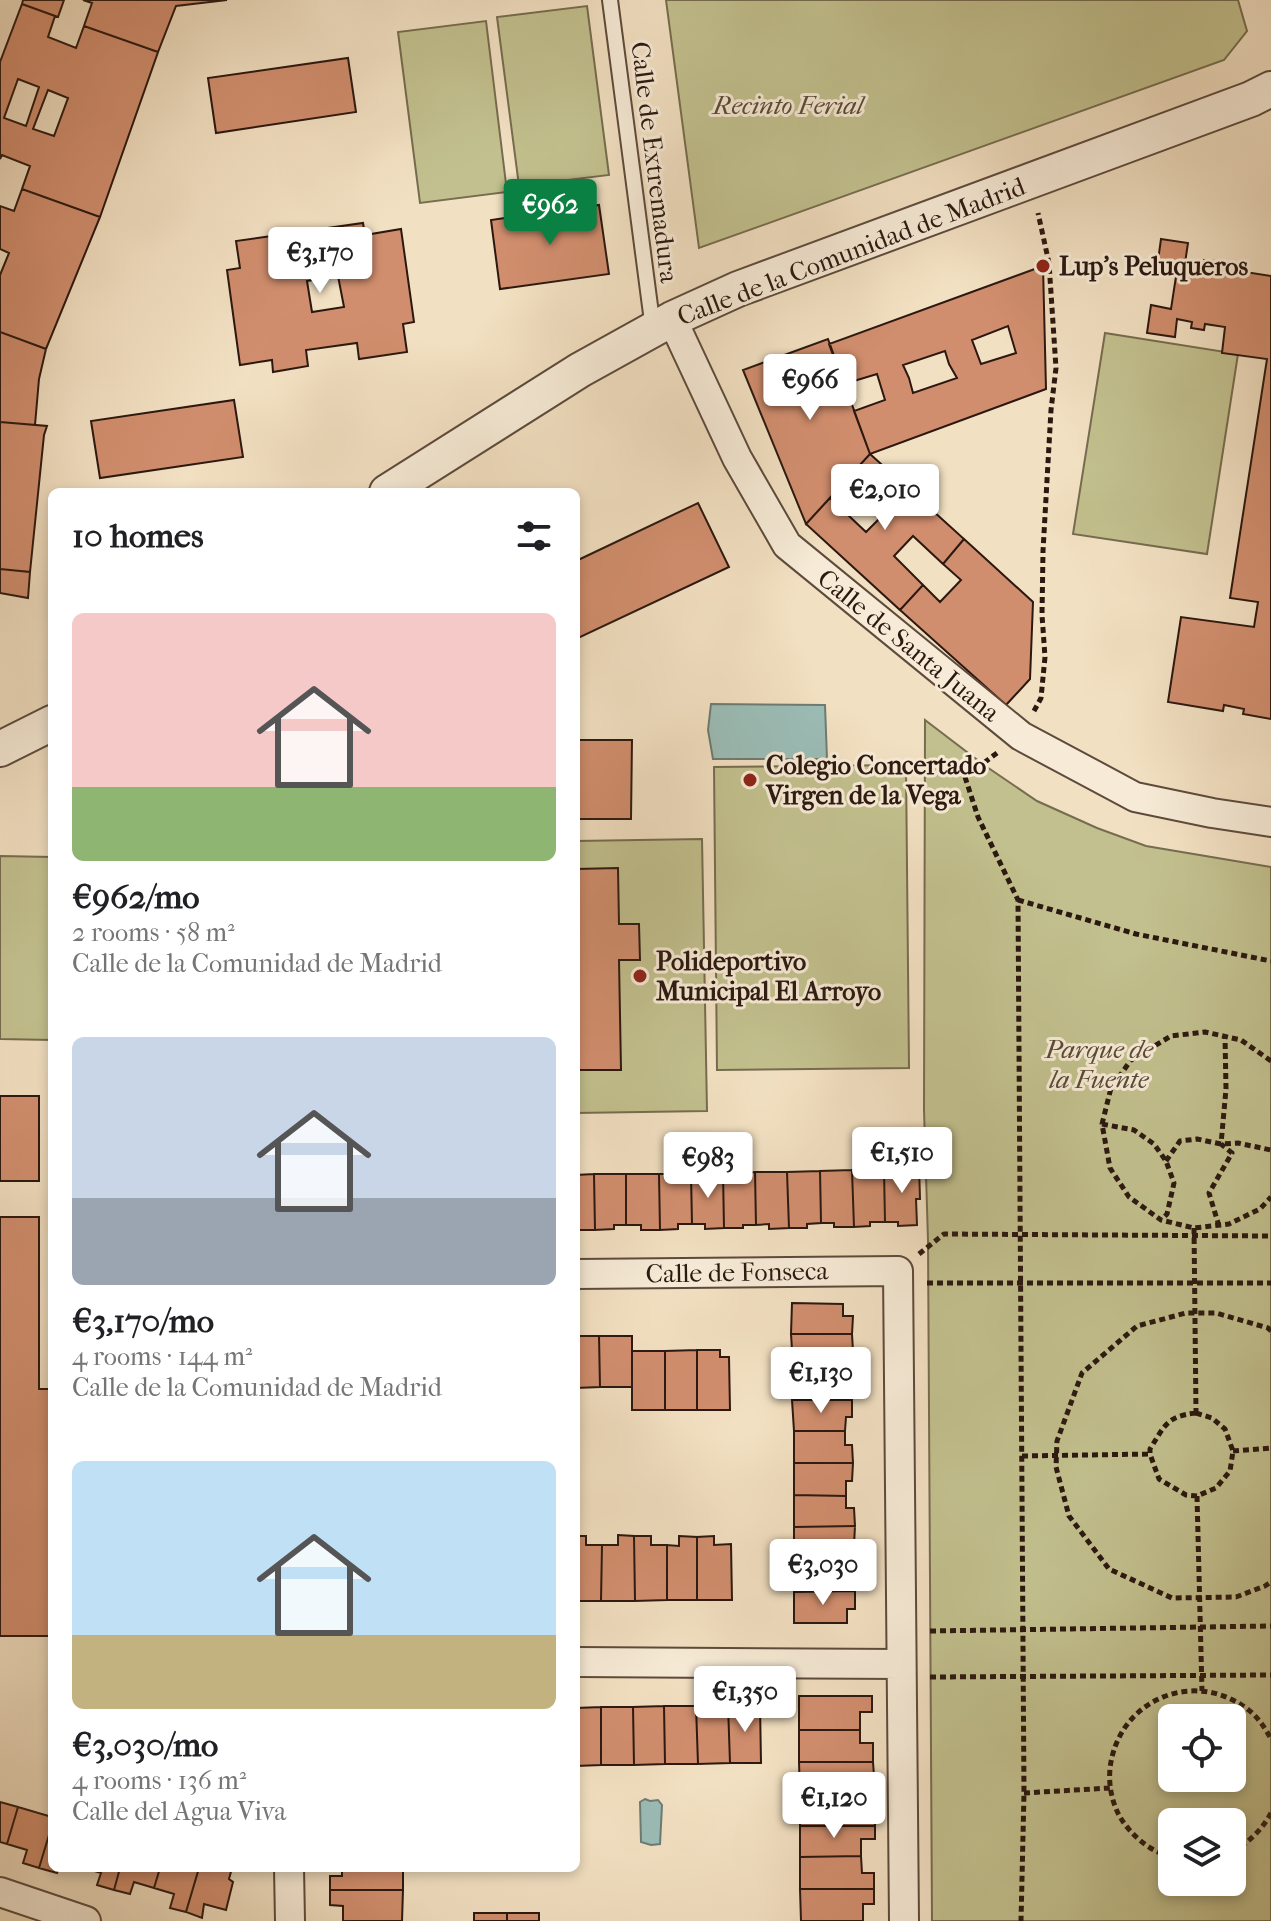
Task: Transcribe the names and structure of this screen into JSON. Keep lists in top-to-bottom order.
{
  "streets": {
    "street": ["Calle de la Comunidad de Madrid", "Calle de Santa Juana", "Calle de Fonseca"],
    "lane": ["Calle de Extremadura"]
  },
  "crossings": [
    ["Calle de Extremadura", "Calle de la Comunidad de Madrid"],
    ["Calle de Extremadura", "Calle de Santa Juana"],
    ["Calle de la Comunidad de Madrid", "Calle de Santa Juana"]
  ],
  "parks": ["Recinto Ferial", "Parque de la Fuente"],
  "places": ["Lup's Peluqueros", "Colegio Concertado Virgen de la Vega", "Polideportivo Municipal El Arroyo"],
  "page": {
    "price": [
      "€962",
      "€3,170",
      "€966",
      "€2,010",
      "€1,510",
      "€983",
      "€1,130",
      "€3,030",
      "€1,350",
      "€1,120"
    ],
    "heading": "10 homes",
    "list": [
      {
        "name": "€962/mo",
        "note": "2 rooms · 58 m² · Calle de la Comunidad de Madrid"
      },
      {
        "name": "€3,170/mo",
        "note": "4 rooms · 144 m² · Calle de la Comunidad de Madrid"
      },
      {
        "name": "€3,030/mo",
        "note": "4 rooms · 136 m² · Calle del Agua Viva"
      }
    ]
  }
}
